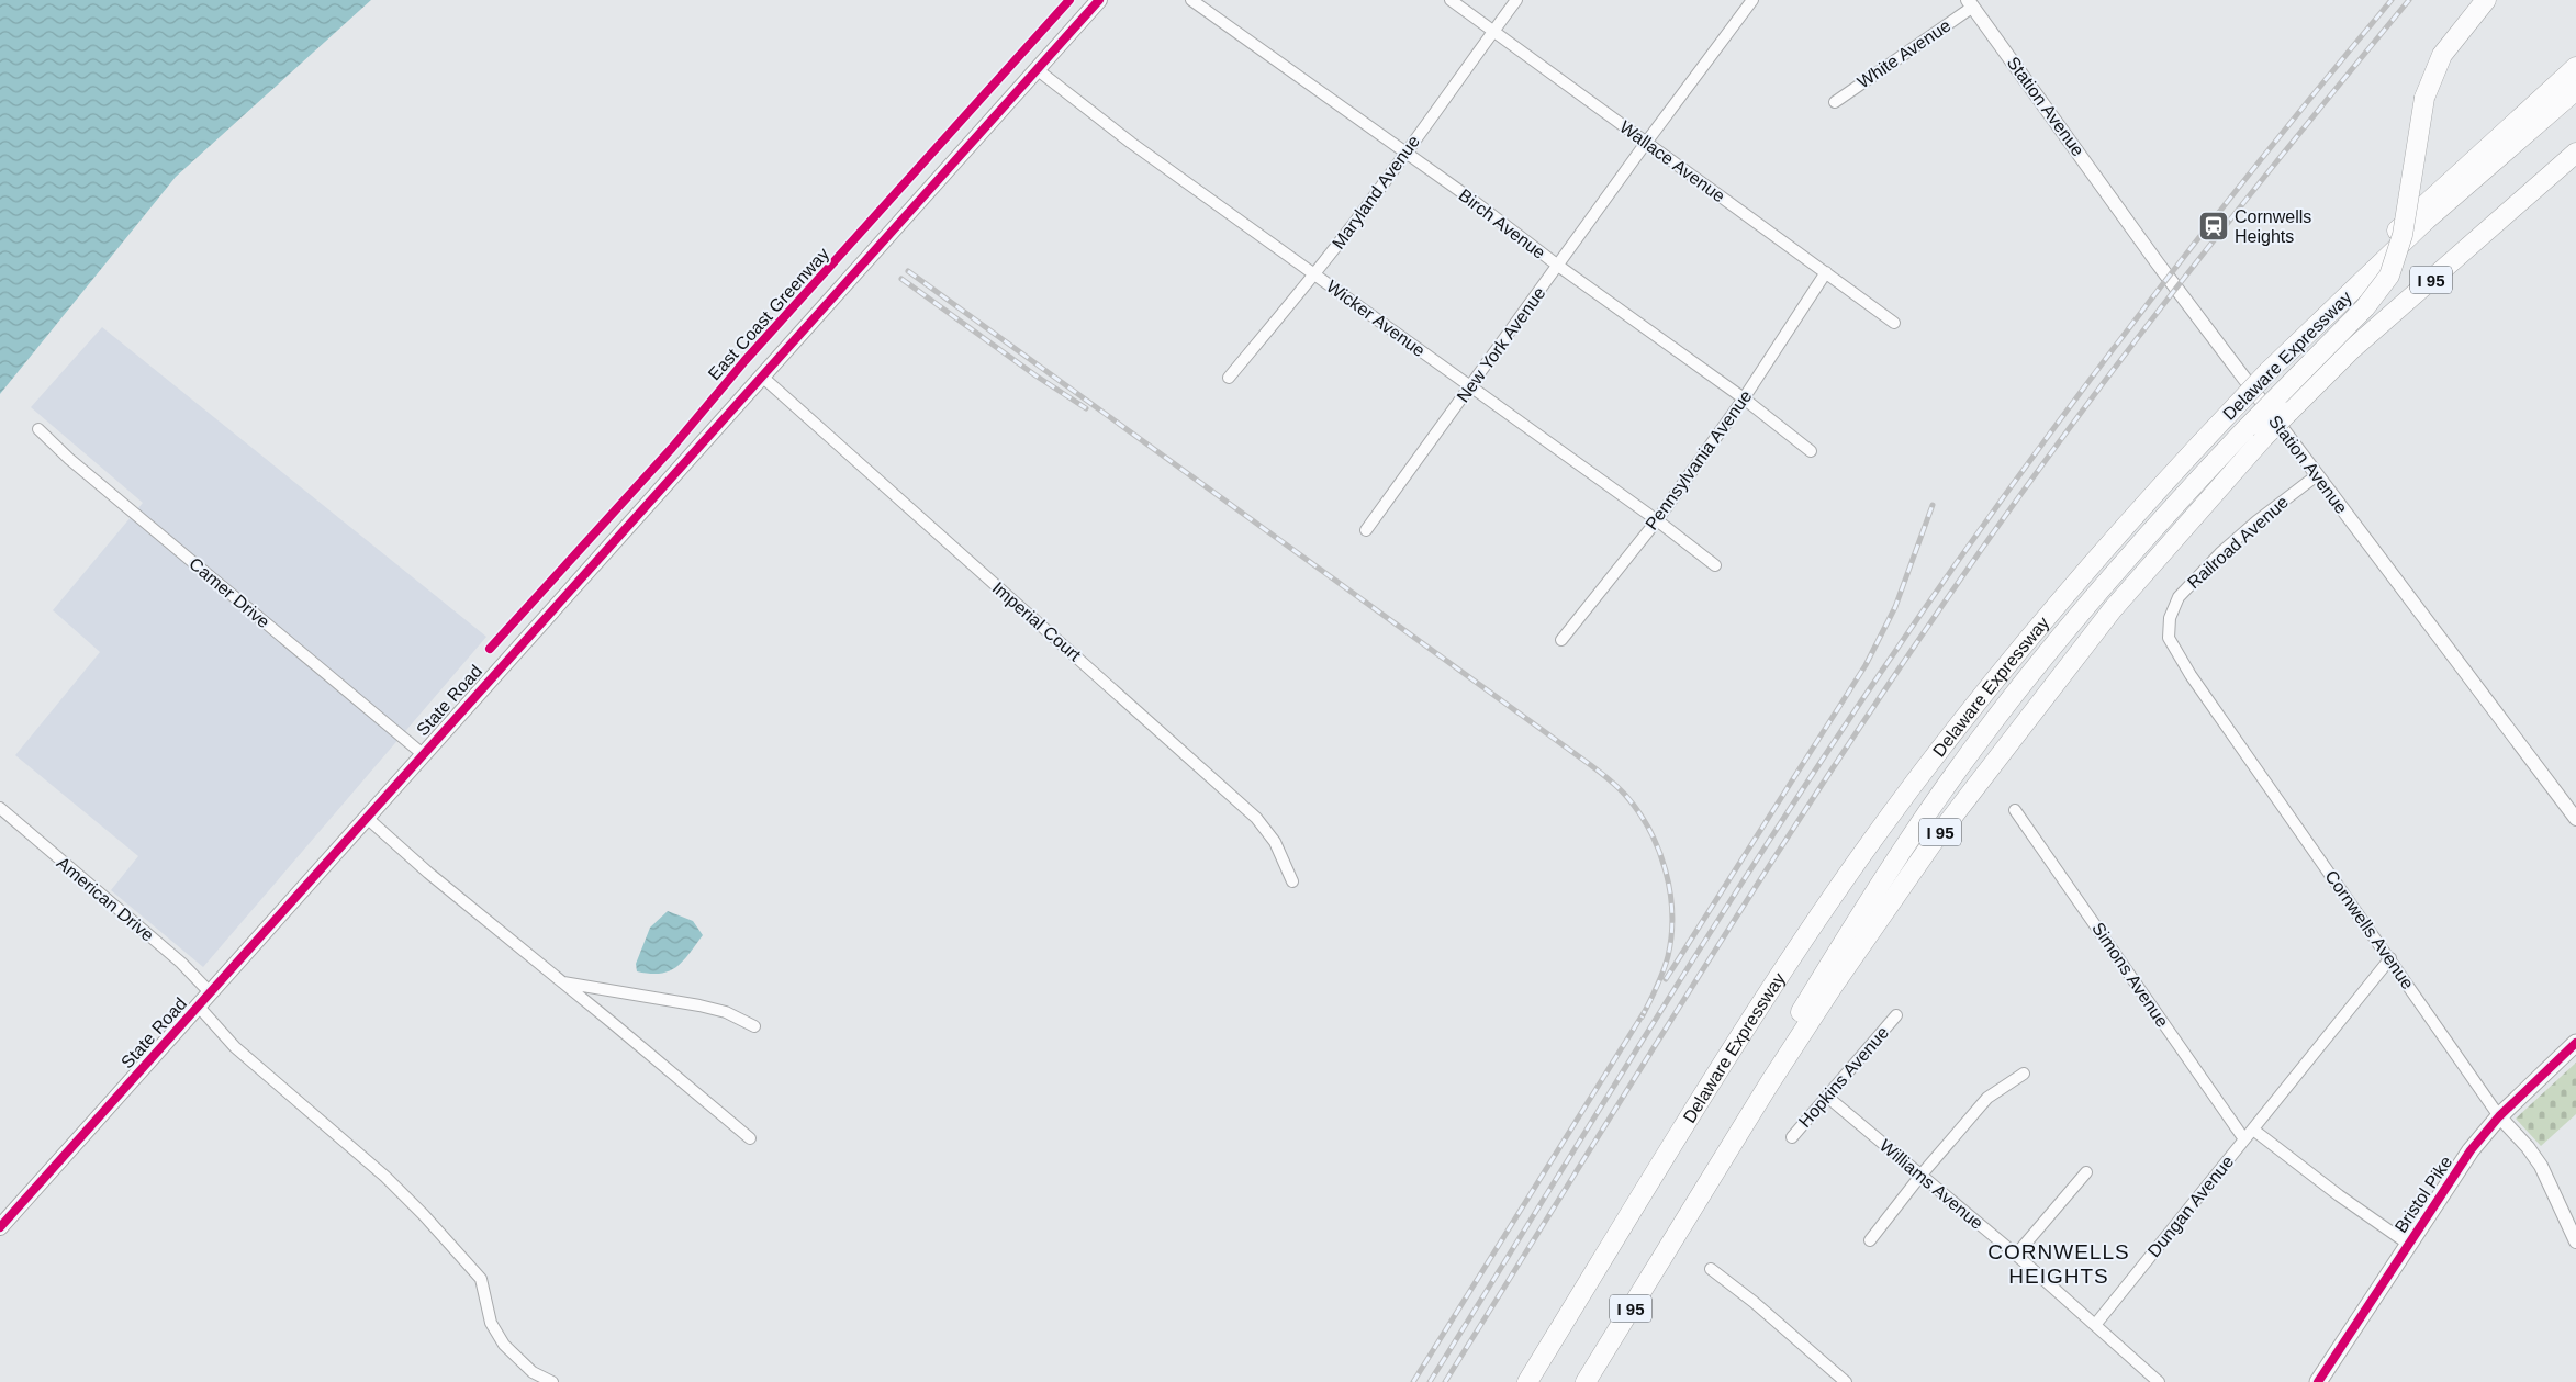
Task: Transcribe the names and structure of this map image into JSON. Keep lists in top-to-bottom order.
{
  "streets": {
    "highway": ["I 95", "Delaware Expressway"],
    "main road": ["State Road", "Bristol Pike"],
    "street": [
      "White Avenue",
      "Station Avenue",
      "Wallace Avenue",
      "Maryland Avenue",
      "Birch Avenue",
      "Wicker Avenue",
      "New York Avenue",
      "Pennsylvania Avenue",
      "Railroad Avenue",
      "Camer Drive",
      "Imperial Court",
      "American Drive",
      "Cornwells Avenue",
      "Simons Avenue",
      "Hopkins Avenue",
      "Williams Avenue",
      "Dungan Avenue"
    ],
    "cycle path": ["East Coast Greenway"]
  },
  "crossings": [
    ["White Avenue", "Station Avenue"],
    ["Station Avenue", "Railroad Avenue"],
    ["Wallace Avenue", "Maryland Avenue"],
    ["Wallace Avenue", "New York Avenue"],
    ["Wallace Avenue", "Pennsylvania Avenue"],
    ["Maryland Avenue", "Birch Avenue"],
    ["Maryland Avenue", "Wicker Avenue"],
    ["Birch Avenue", "New York Avenue"],
    ["Birch Avenue", "Pennsylvania Avenue"],
    ["Wicker Avenue", "New York Avenue"],
    ["Wicker Avenue", "Pennsylvania Avenue"],
    ["Wicker Avenue", "State Road"],
    ["Railroad Avenue", "Cornwells Avenue"],
    ["Camer Drive", "State Road"],
    ["Imperial Court", "State Road"],
    ["State Road", "American Drive"],
    ["Cornwells Avenue", "Bristol Pike"],
    ["Simons Avenue", "Dungan Avenue"],
    ["Hopkins Avenue", "Williams Avenue"],
    ["Williams Avenue", "Dungan Avenue"]
  ],
  "districts": ["CORNWELLS HEIGHTS"],
  "places": {
    "station": ["Cornwells Heights"]
  }
}
